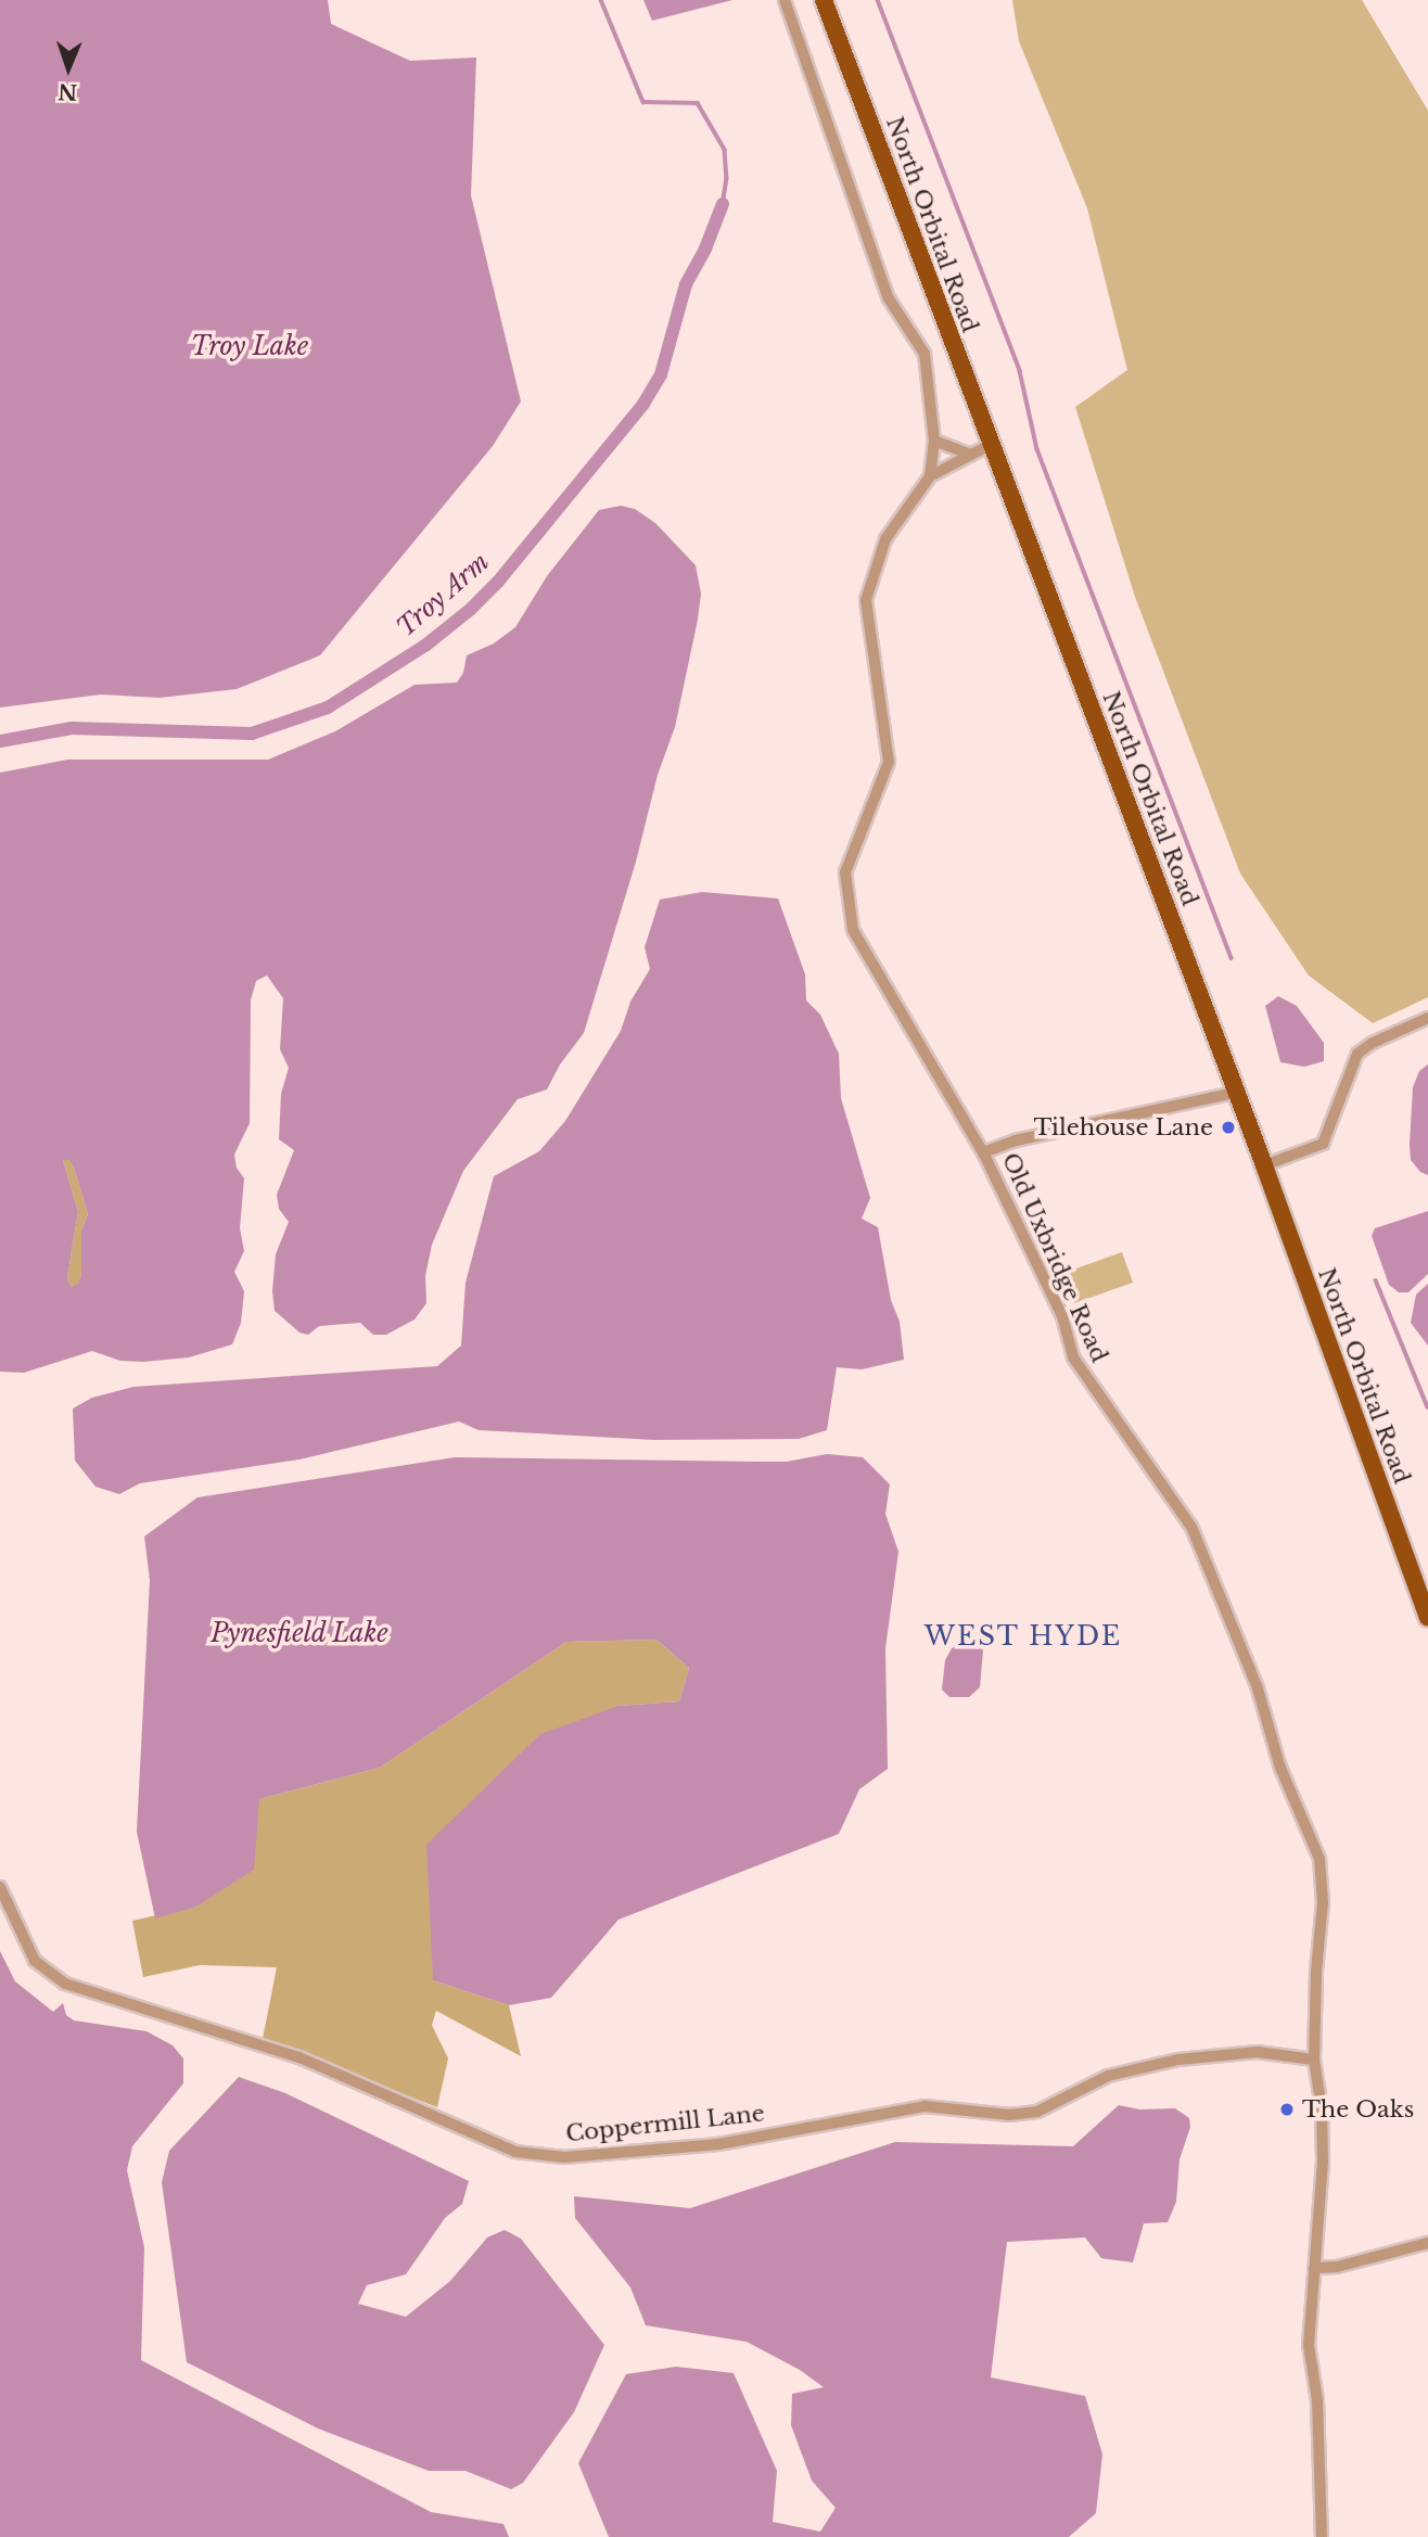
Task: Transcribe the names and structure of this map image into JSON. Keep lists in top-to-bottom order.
{
  "streets": {
    "main road": ["North Orbital Road"],
    "street": ["Old Uxbridge Road", "Coppermill Lane"]
  },
  "crossings": [
    ["North Orbital Road", "Old Uxbridge Road"],
    ["Old Uxbridge Road", "Coppermill Lane"]
  ],
  "districts": ["WEST HYDE"],
  "water": ["Troy Lake", "Troy Arm", "Pynesfield Lake"],
  "places": ["Tilehouse Lane", "The Oaks"],
  "north": "bottom"
}
